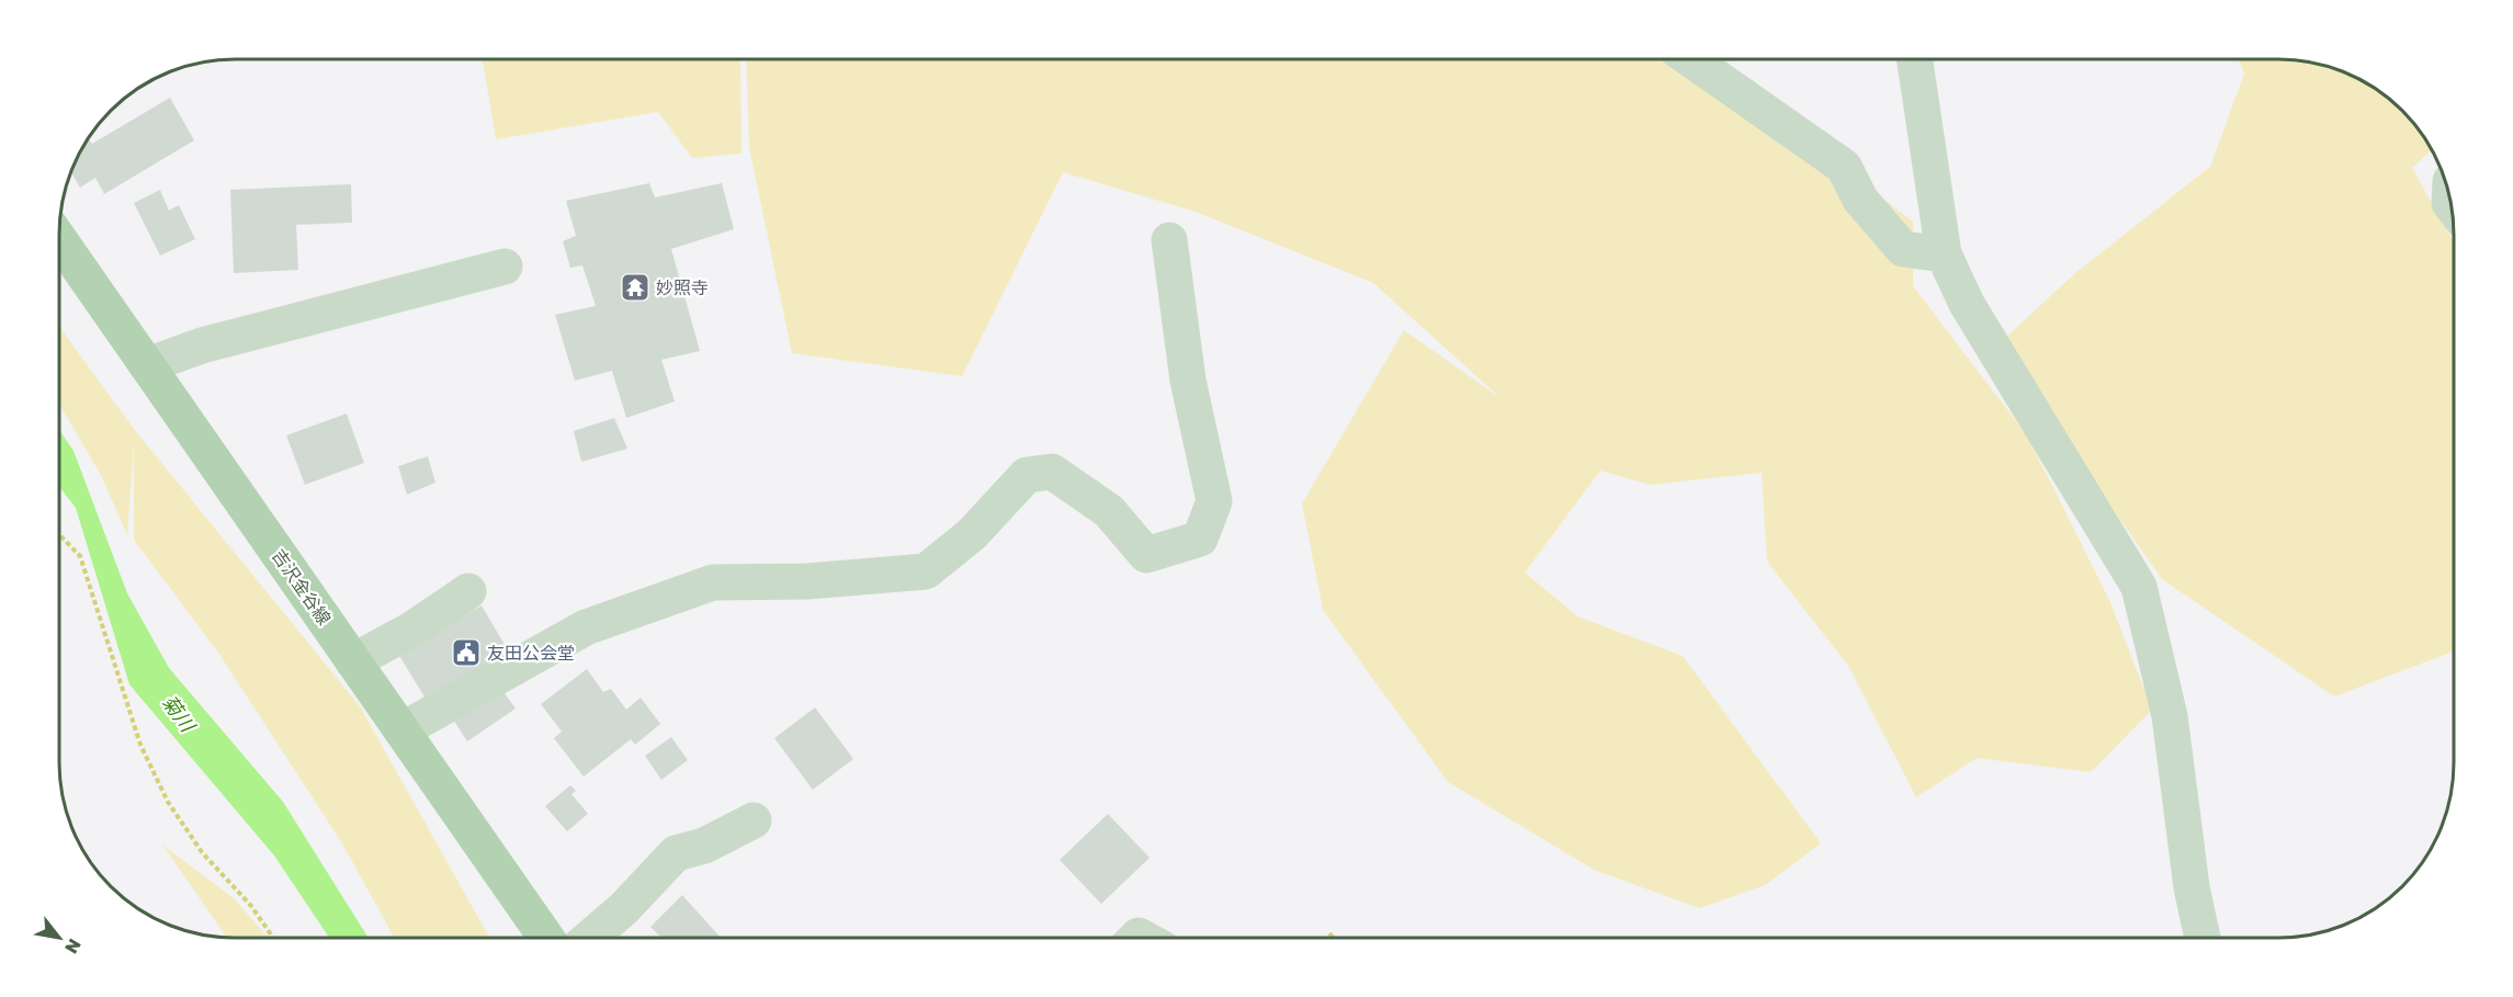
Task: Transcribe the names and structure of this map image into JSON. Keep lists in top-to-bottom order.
{
  "streets": {
    "main road": ["吉沢金谷線"]
  },
  "water": ["菊川"],
  "places": {
    "temple": ["妙照寺"],
    "public building": ["友田公会堂"]
  },
  "north": "bottom right"
}
